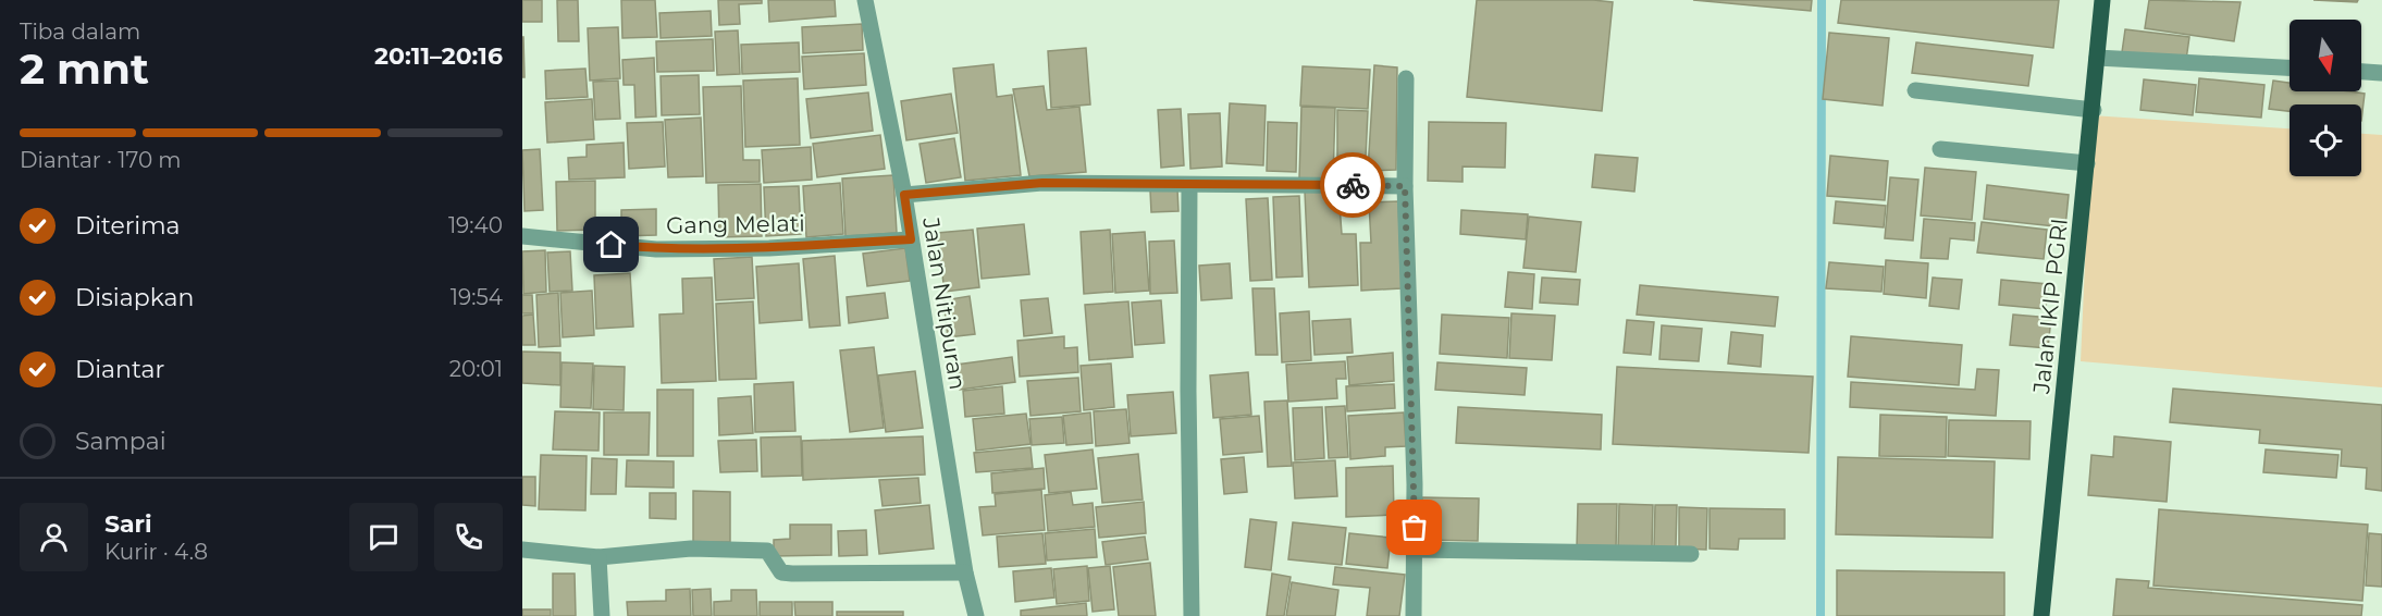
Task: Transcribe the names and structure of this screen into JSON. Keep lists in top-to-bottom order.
{
  "streets": {
    "main road": ["Jalan IKIP PGRI"],
    "street": ["Gang Melati", "Jalan Nitipuran"]
  },
  "crossings": [
    ["Gang Melati", "Jalan Nitipuran"]
  ],
  "north": "bottom",
  "page": {
    "heading": ["2 mnt", "Tiba dalam", "20:11–20:16"],
    "panel": ["Sari", "Kurir · 4.8"],
    "bar": "Diantar · 170 m",
    "list": [
      ["Diterima", "19:40"],
      ["Disiapkan", "19:54"],
      ["Diantar", "20:01"],
      "Sampai"
    ]
  }
}
